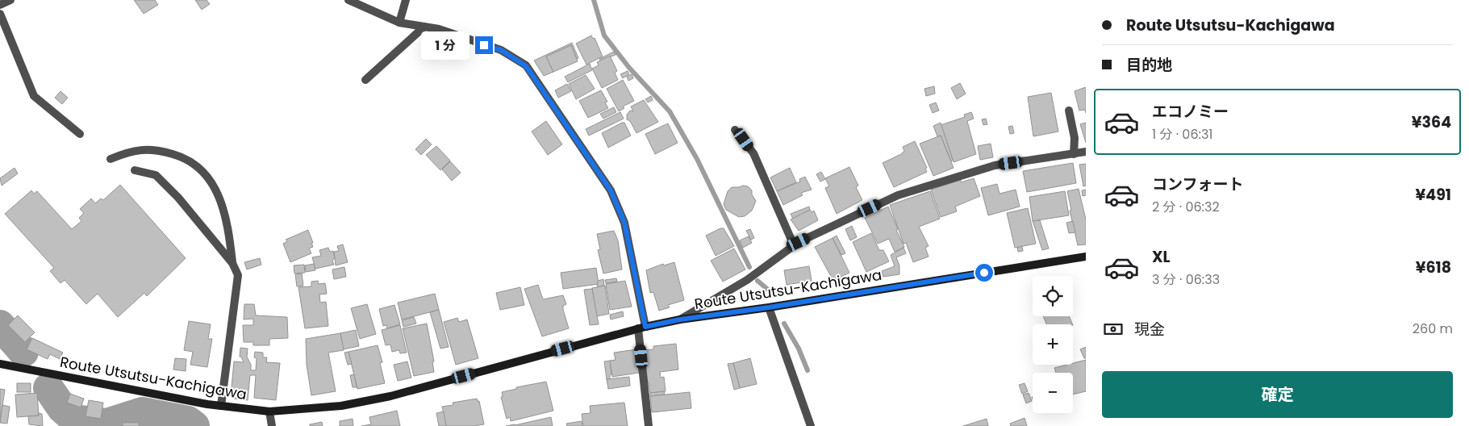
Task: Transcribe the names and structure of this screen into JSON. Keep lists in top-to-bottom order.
{
  "streets": {
    "main road": ["Route Utsutsu-Kachigawa"]
  },
  "page": {
    "banner": ["Route Utsutsu-Kachigawa", "目的地"],
    "bubble": "1 分",
    "list": [
      {
        "name": "エコノミー",
        "note": "1 分 · 06:31",
        "value": "¥364"
      },
      {
        "name": "コンフォート",
        "note": "2 分 · 06:32",
        "value": "¥491"
      },
      {
        "name": "XL",
        "note": "3 分 · 06:33",
        "value": "¥618"
      }
    ],
    "map_buttons": ["+", "−"],
    "pay": ["現金", "260 m"],
    "buttons": "確定"
  }
}
